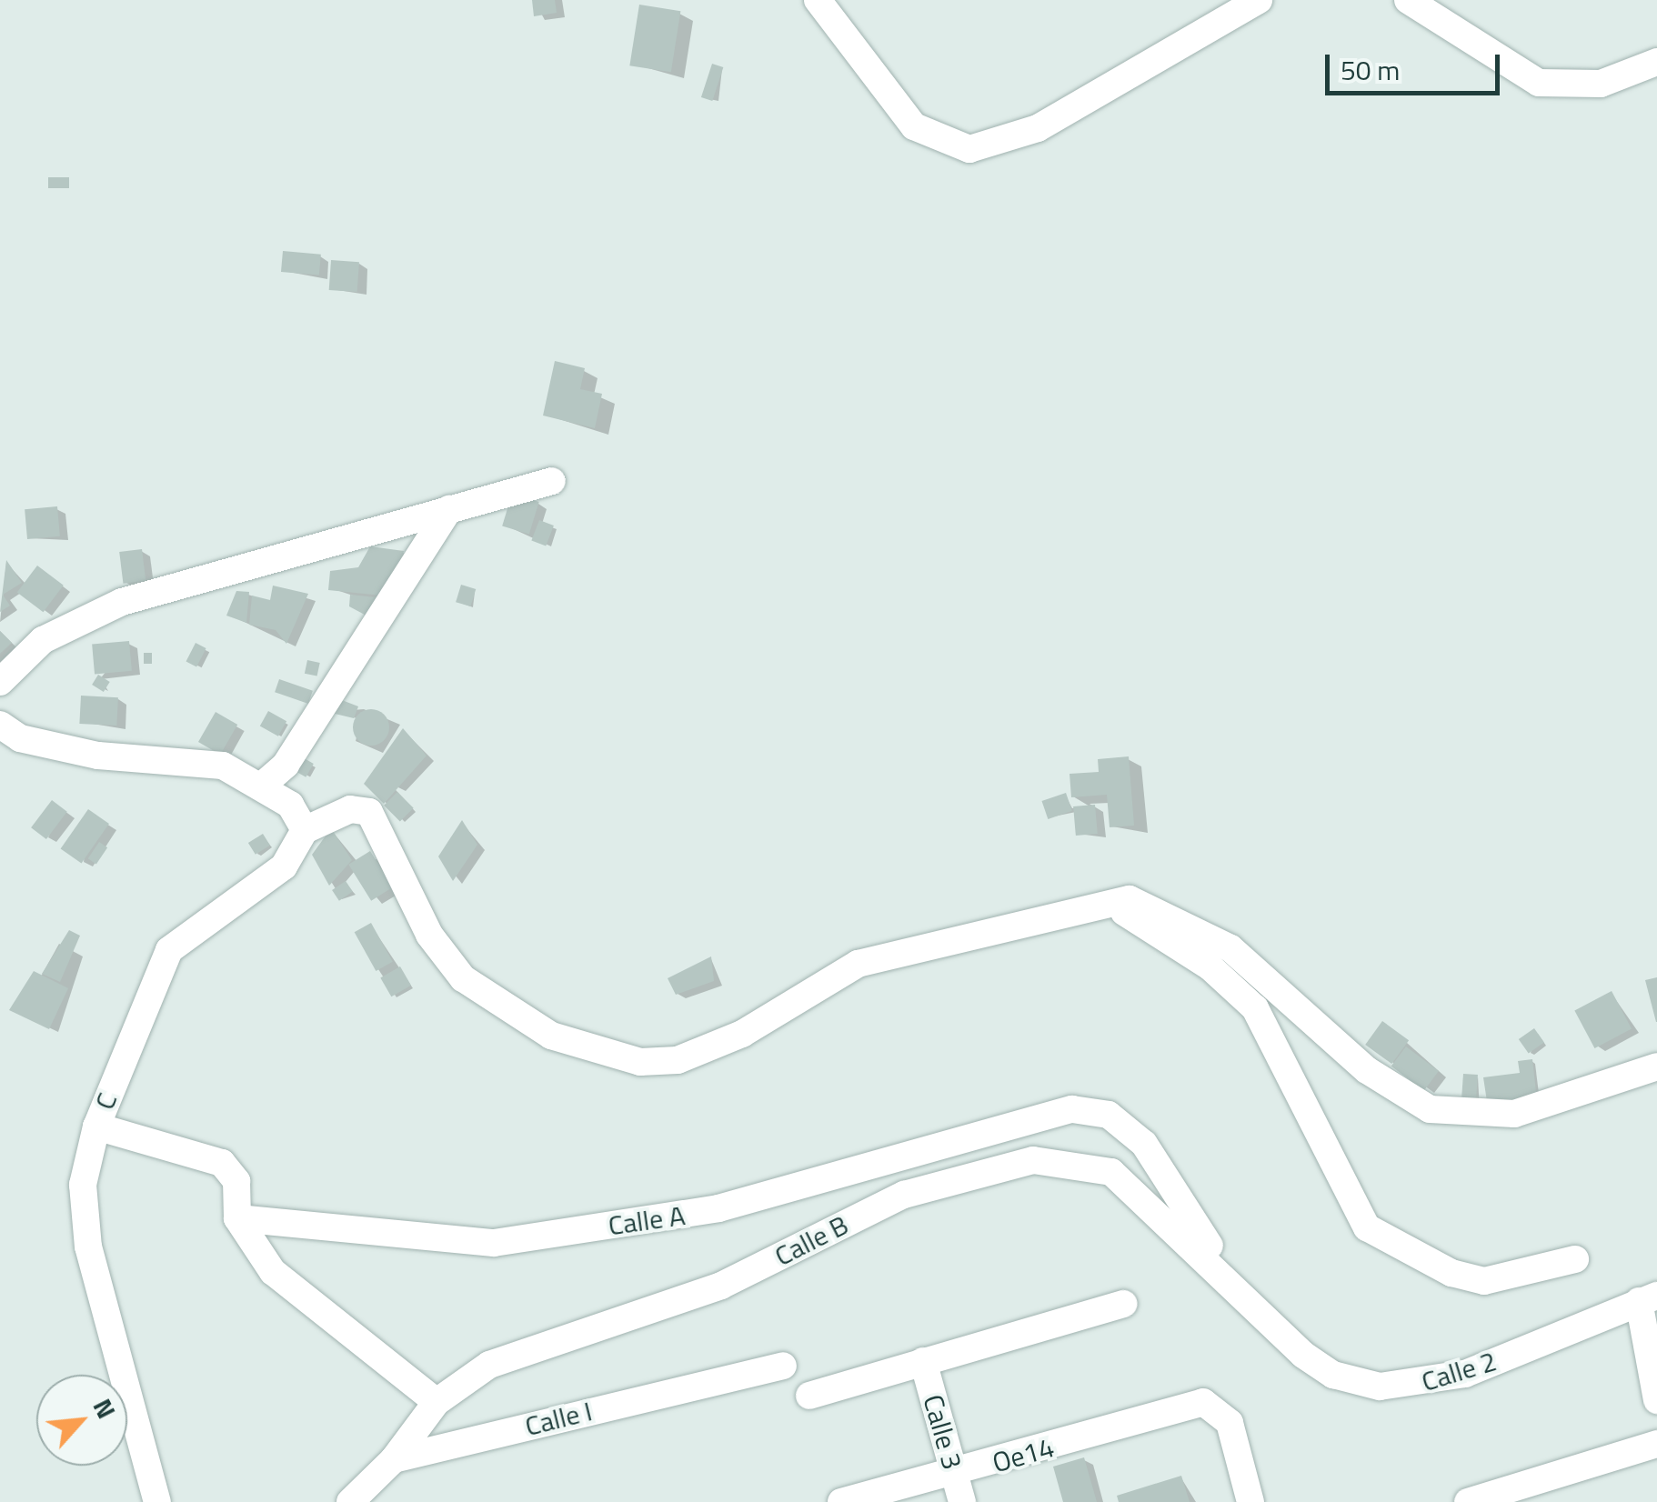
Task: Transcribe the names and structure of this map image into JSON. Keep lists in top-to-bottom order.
{
  "streets": {
    "street": [
      "C",
      "Calle A",
      "Calle B",
      "Calle 2",
      "Calle I",
      "Calle 3",
      "Oe14"
    ]
  },
  "crossings": [
    ["Calle A", "Calle B"],
    ["Calle A", "Calle 2"],
    ["Calle B", "Calle 2"],
    ["Calle B", "Calle I"],
    ["Calle 3", "Oe14"]
  ],
  "scale_bar": "50 m",
  "north": "top right"
}
